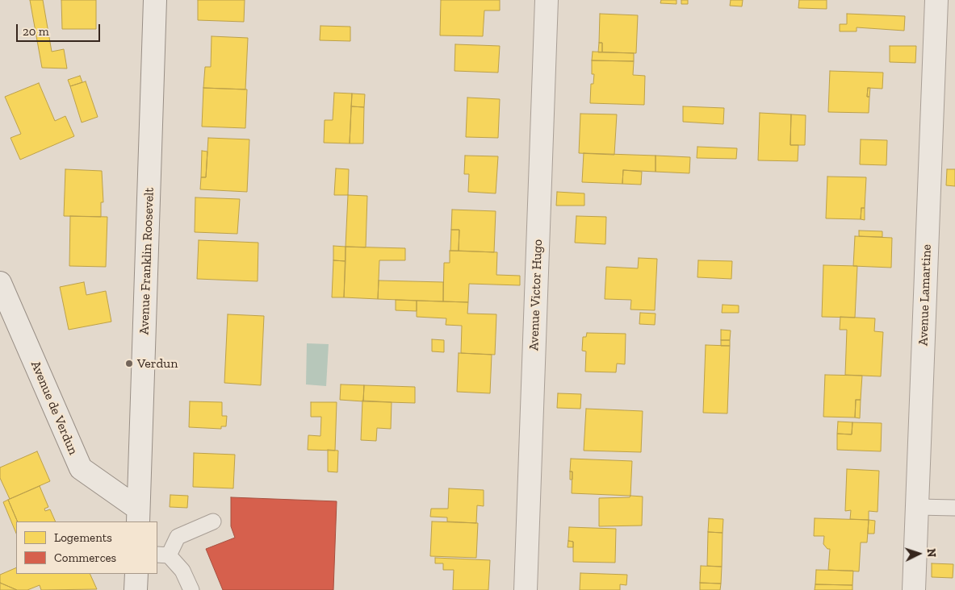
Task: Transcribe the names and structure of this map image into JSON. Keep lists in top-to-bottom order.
{
  "streets": {
    "street": [
      "Avenue Franklin Roosevelt",
      "Avenue Victor Hugo",
      "Avenue Lamartine",
      "Avenue de Verdun"
    ]
  },
  "crossings": [
    ["Avenue Franklin Roosevelt", "Avenue de Verdun"]
  ],
  "places": ["Verdun"],
  "legend": ["Logements", "Commerces"],
  "scale_bar": "20 m",
  "north": "right"
}
